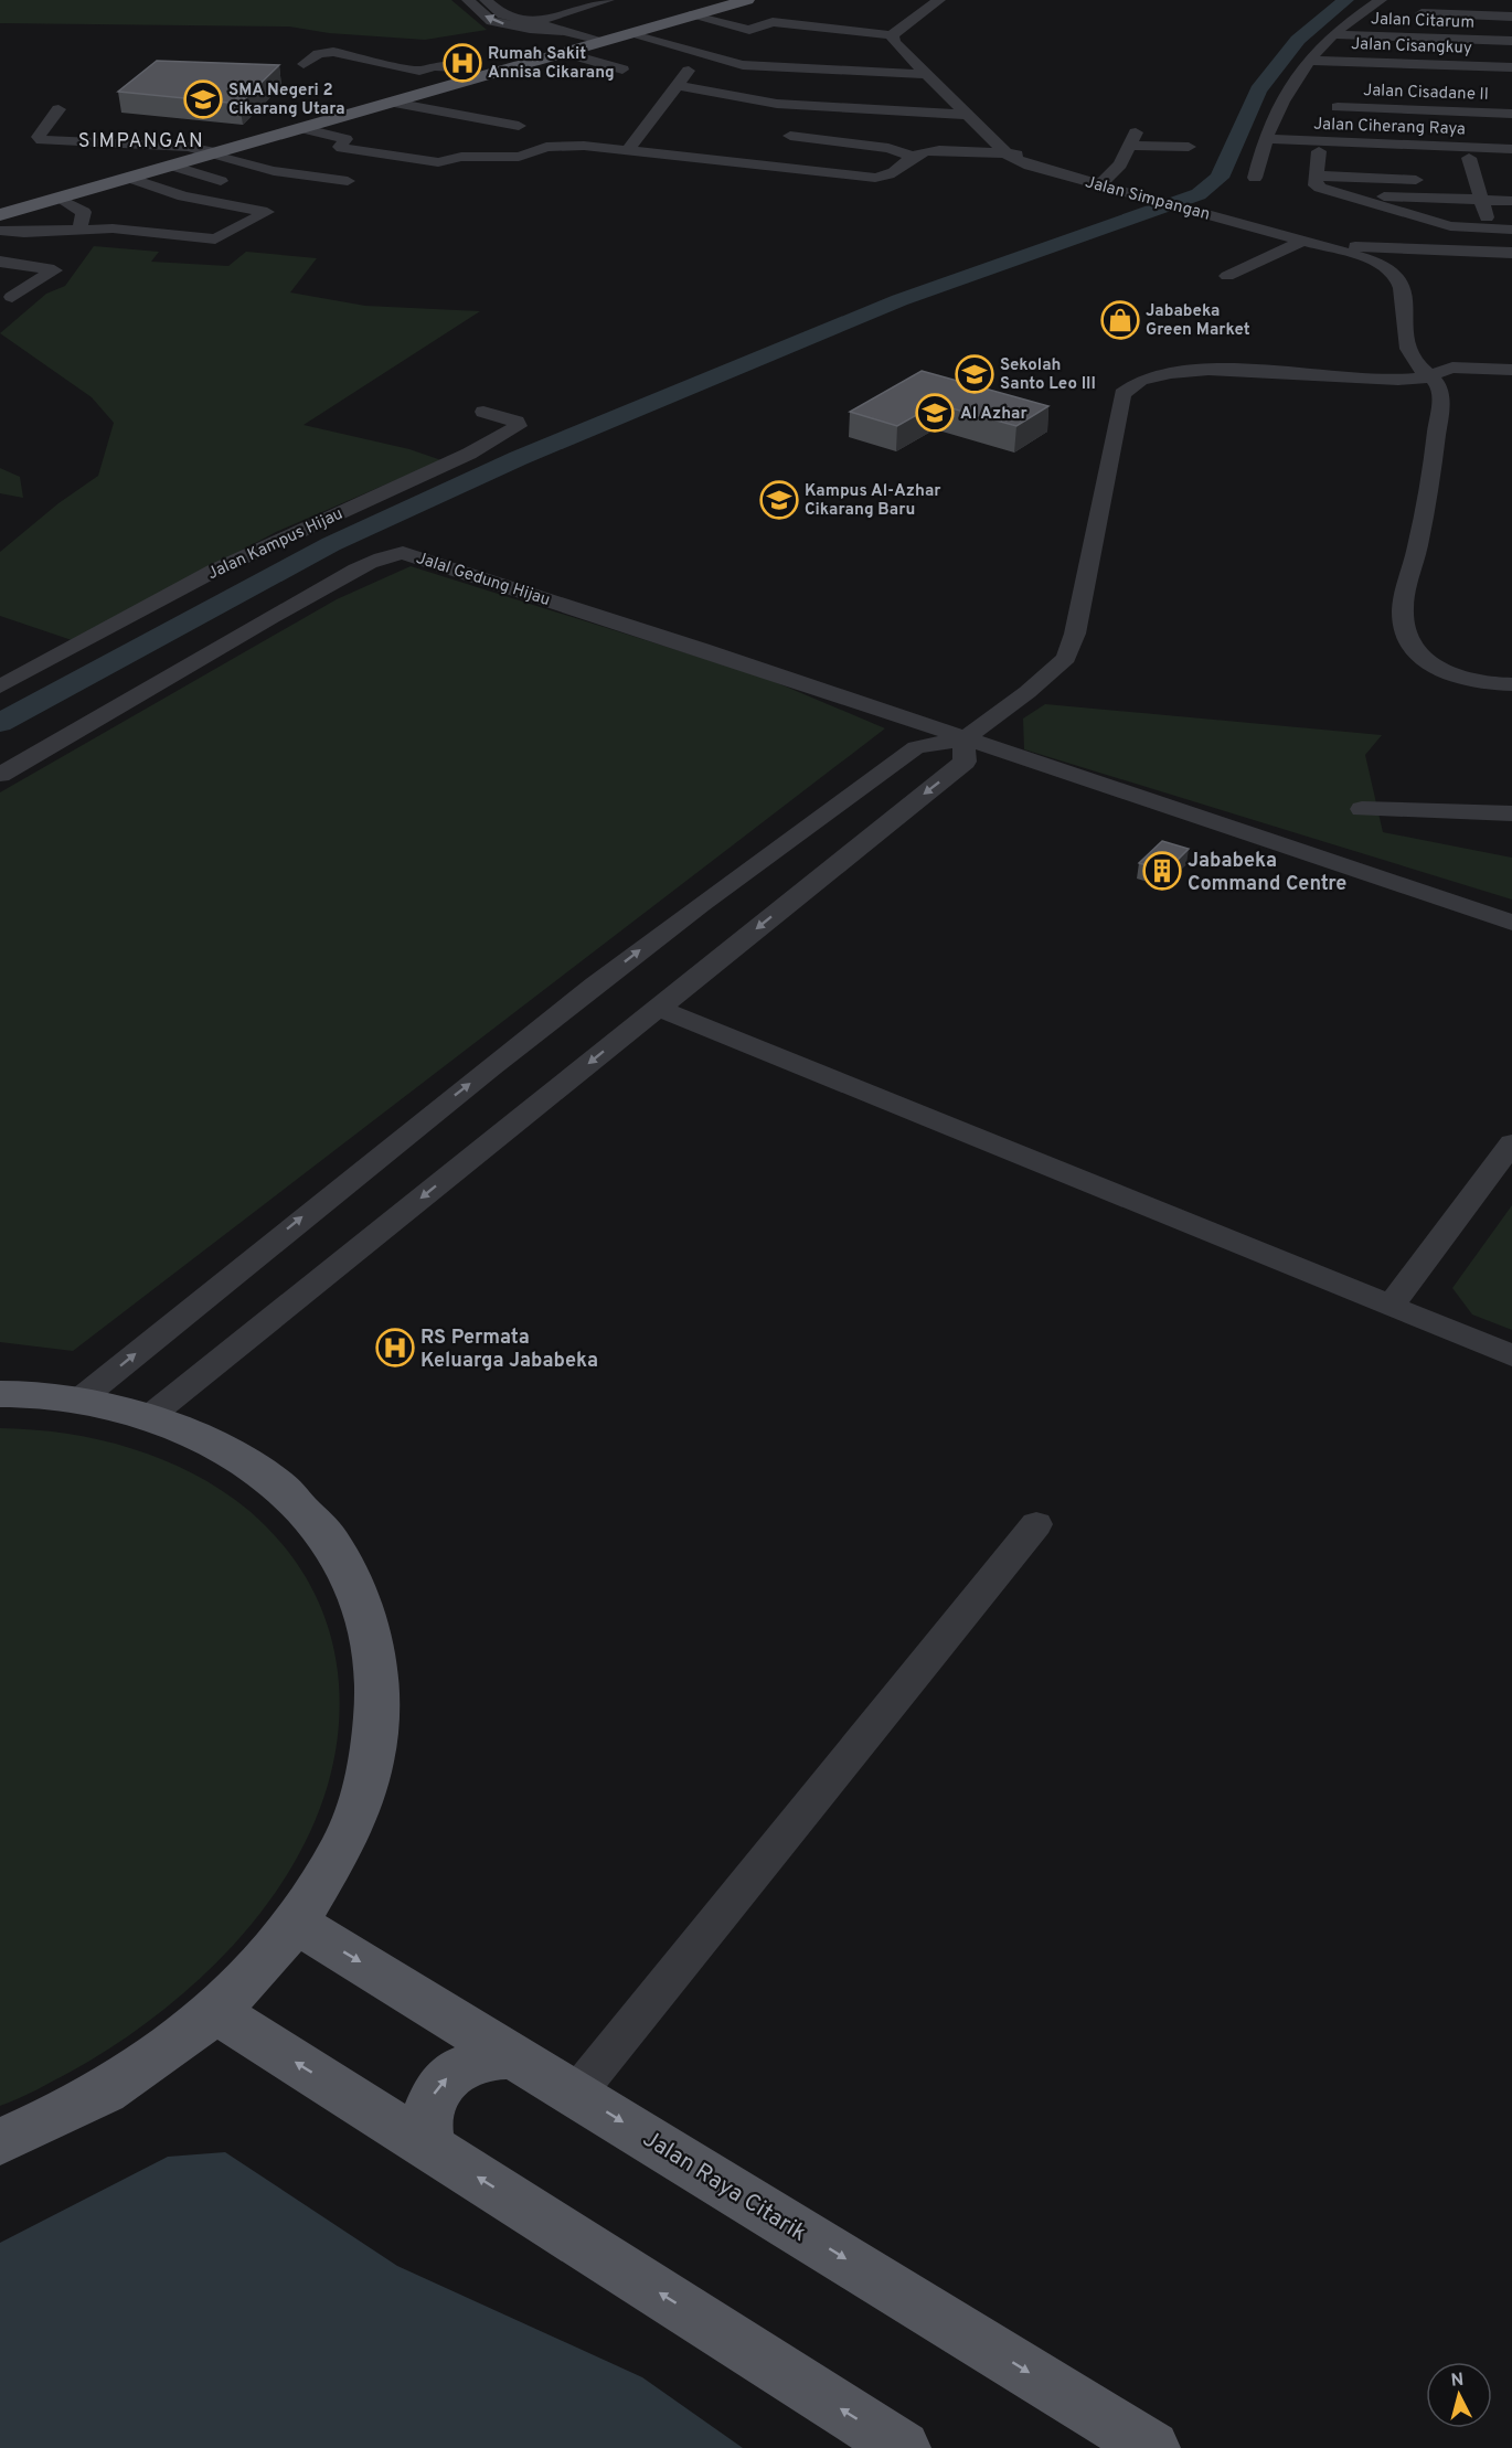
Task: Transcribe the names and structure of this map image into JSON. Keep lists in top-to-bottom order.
{
  "streets": {
    "main road": ["Jalan Raya Citarik"],
    "street": [
      "Jalan Citarum",
      "Jalan Cisangkuy",
      "Jalan Cisadane II",
      "Jalan Ciherang Raya",
      "Jalan Simpangan",
      "Jalan Kampus Hijau",
      "Jalal Gedung Hijau"
    ]
  },
  "districts": ["SIMPANGAN"],
  "places": {
    "hospital": ["Rumah Sakit Annisa Cikarang", "RS Permata Keluarga Jababeka"],
    "school or university": [
      "SMA Negeri 2 Cikarang Utara",
      "Sekolah Santo Leo III",
      "Al Azhar",
      "Kampus Al-Azhar Cikarang Baru"
    ],
    "shop": ["Jababeka Green Market"],
    "building": ["Jababeka Command Centre"]
  },
  "north": "top"
}
